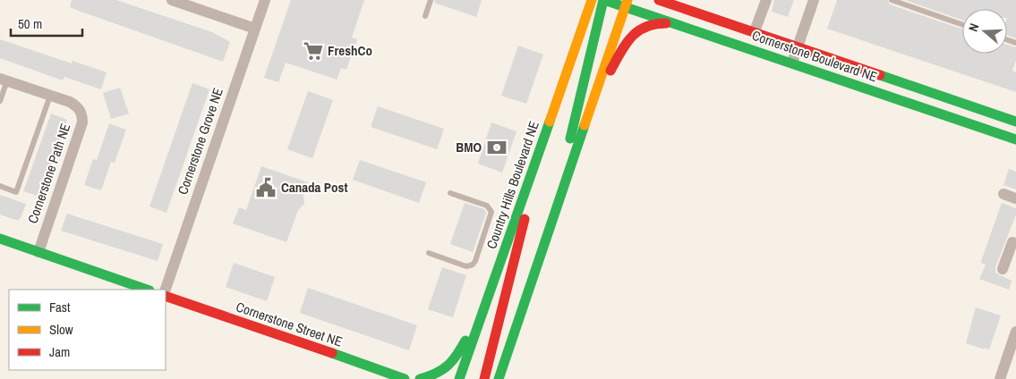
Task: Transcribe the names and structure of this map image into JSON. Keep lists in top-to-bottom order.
{
  "streets": {
    "main road": ["Cornerstone Boulevard NE", "Country Hills Boulevard NE", "Cornerstone Street NE"],
    "street": ["Cornerstone Grove NE", "Cornerstone Path NE"]
  },
  "places": {
    "supermarket": ["FreshCo"],
    "bank": ["BMO"],
    "public building": ["Canada Post"]
  },
  "legend": ["Fast", "Slow", "Jam"],
  "scale_bar": "50 m",
  "north": "left"
}
